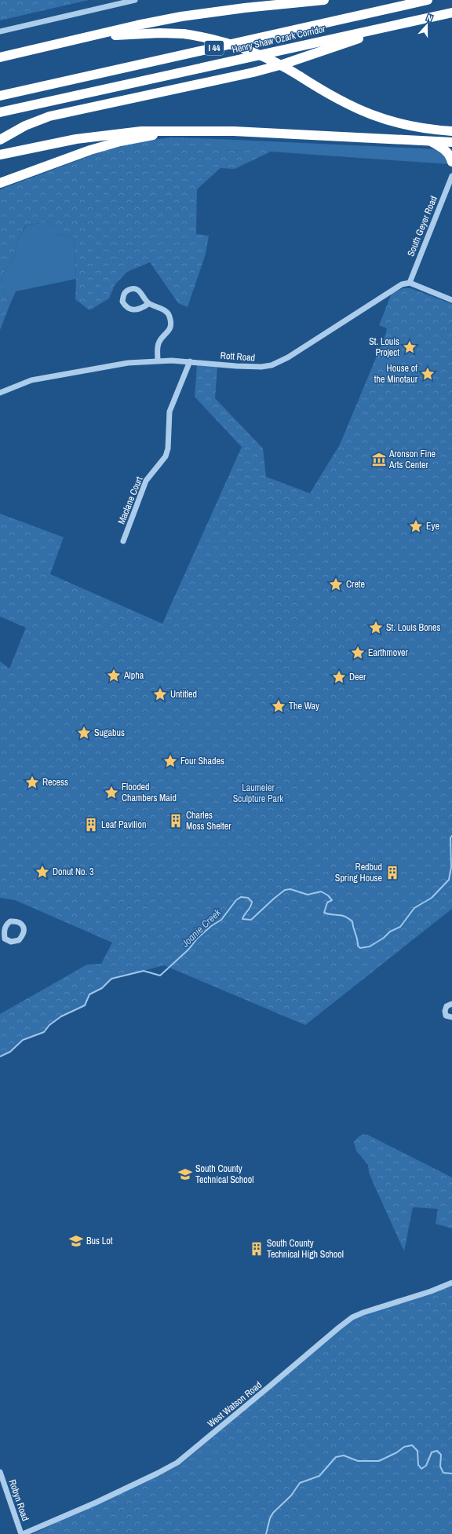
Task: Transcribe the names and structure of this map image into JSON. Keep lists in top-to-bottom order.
{
  "streets": {
    "highway": ["Henry Shaw Ozark Corridor", "I 44"],
    "street": [
      "South Geyer Road",
      "Rott Road",
      "Maclane Court",
      "West Watson Road",
      "Robyn Road"
    ]
  },
  "crossings": [
    ["South Geyer Road", "Rott Road"],
    ["Rott Road", "Maclane Court"],
    ["West Watson Road", "Robyn Road"]
  ],
  "water": ["Joanie Creek"],
  "parks": ["Laumeier Sculpture Park"],
  "places": {
    "place": [
      "St. Louis Project",
      "House of the Minotaur",
      "Eye",
      "Crete",
      "St. Louis Bones",
      "Earthmover",
      "Alpha",
      "Deer",
      "Untitled",
      "The Way",
      "Sugabus",
      "Four Shades",
      "Recess",
      "Flooded Chambers Maid",
      "Donut No. 3"
    ],
    "museum": ["Aronson Fine Arts Center"],
    "building": [
      "Charles Moss Shelter",
      "Leaf Pavilion",
      "Redbud Spring House",
      "South County Technical High School"
    ],
    "school or university": ["South County Technical School", "Bus Lot"]
  },
  "north": "top"
}
